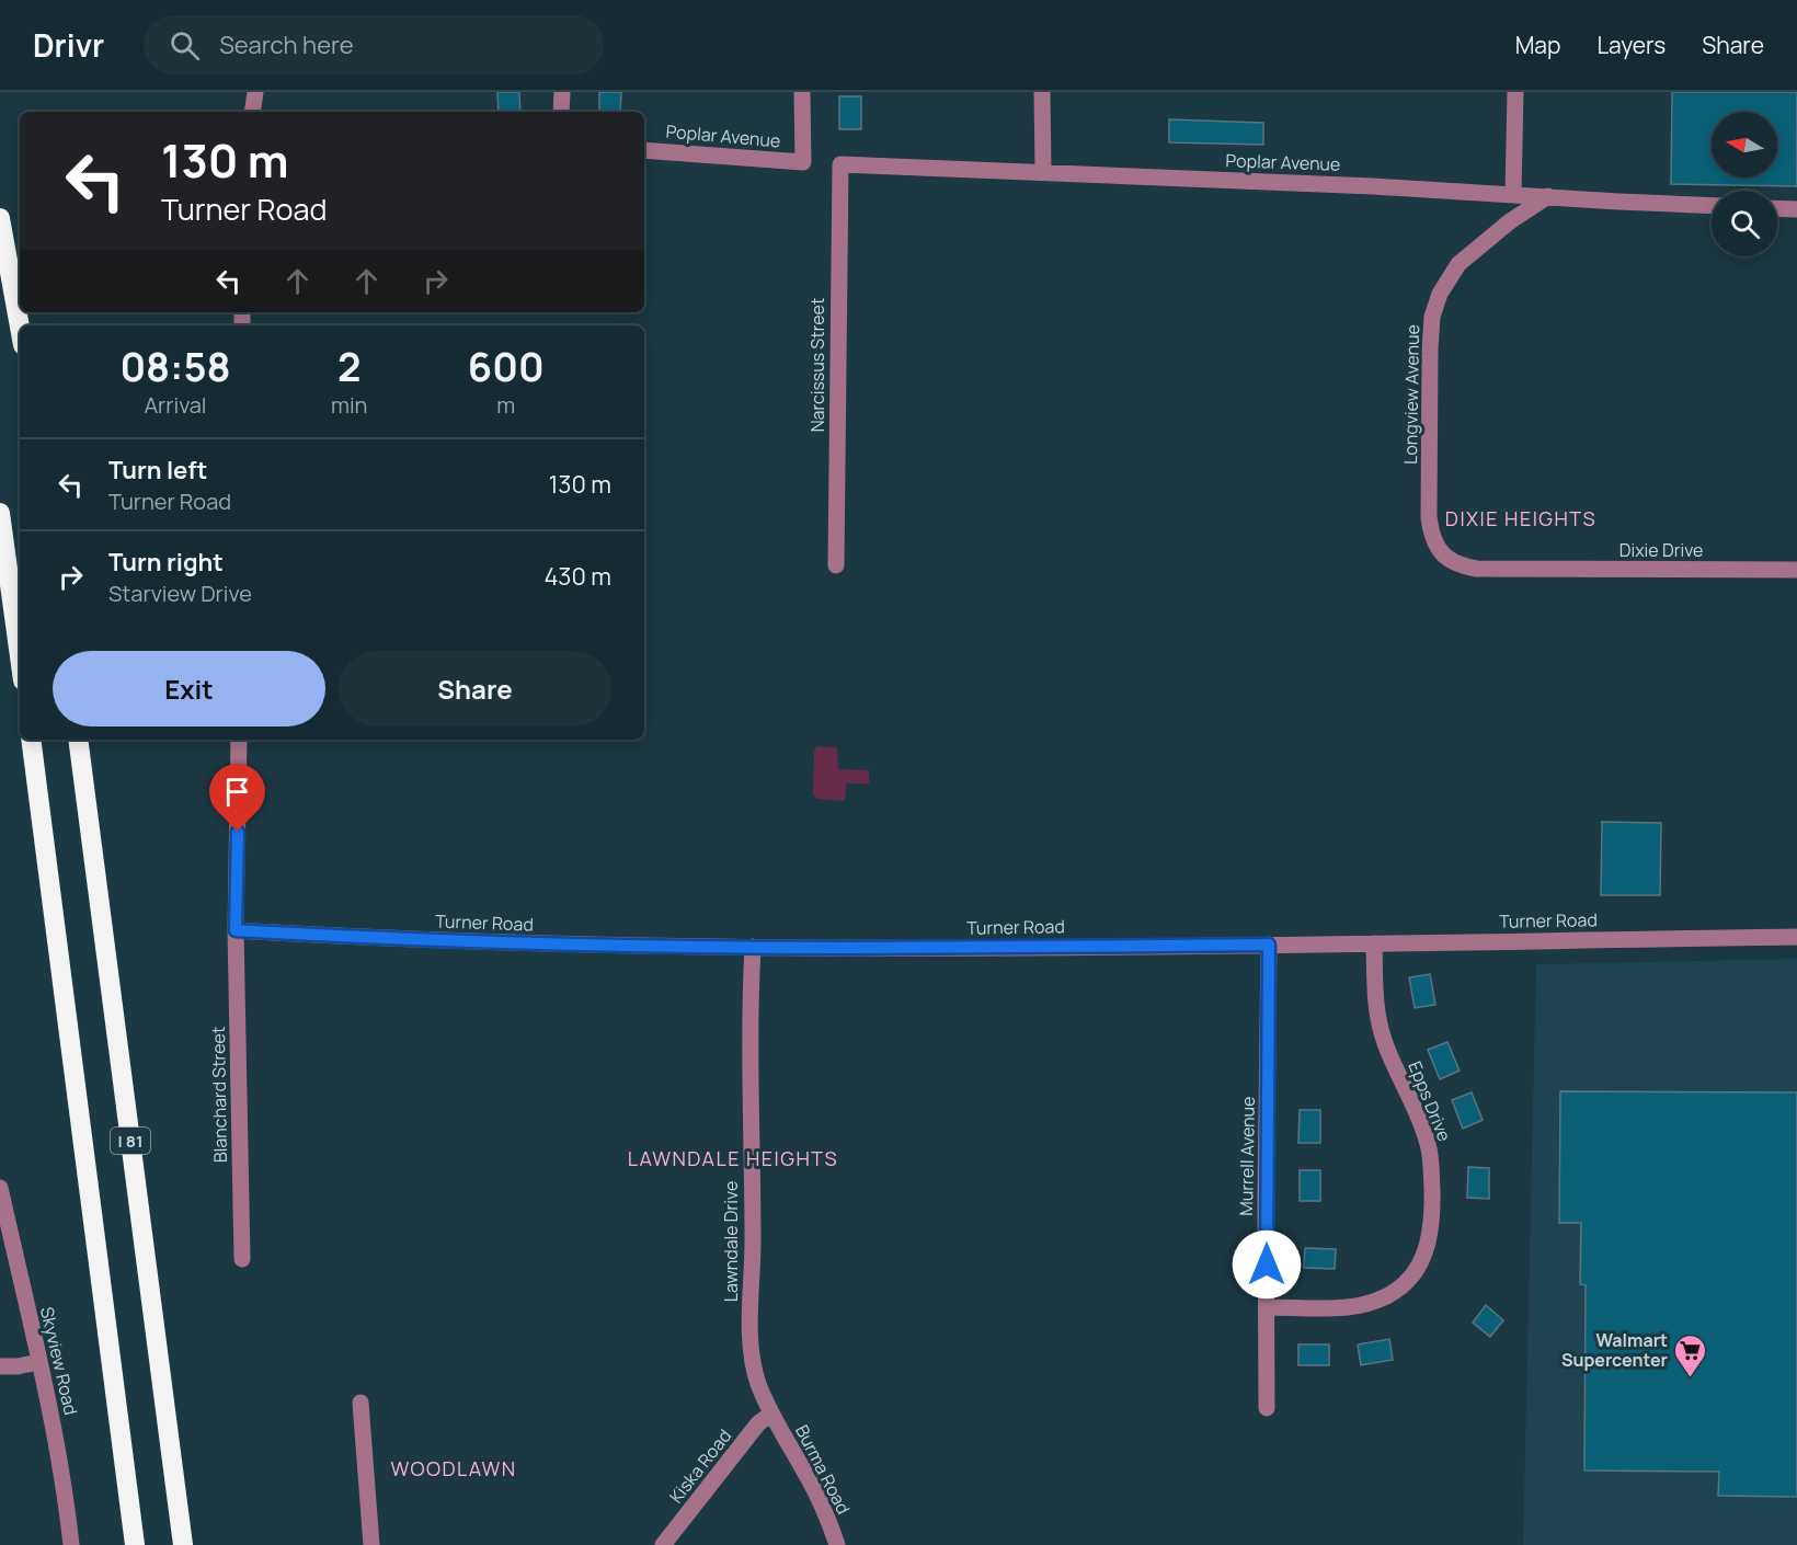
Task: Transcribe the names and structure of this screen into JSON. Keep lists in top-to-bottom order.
{
  "streets": {
    "highway": ["I 81"],
    "street": [
      "Poplar Avenue",
      "Narcissus Street",
      "Longview Avenue",
      "Dixie Drive",
      "Turner Road",
      "Blanchard Street",
      "Epps Drive",
      "Murrell Avenue",
      "Lawndale Drive",
      "Skyview Road",
      "Kiska Road",
      "Burma Road"
    ]
  },
  "crossings": [
    ["Poplar Avenue", "Narcissus Street"],
    ["Poplar Avenue", "Longview Avenue"],
    ["Longview Avenue", "Dixie Drive"],
    ["Turner Road", "Blanchard Street"],
    ["Turner Road", "Epps Drive"],
    ["Turner Road", "Murrell Avenue"],
    ["Turner Road", "Lawndale Drive"],
    ["Epps Drive", "Murrell Avenue"],
    ["Lawndale Drive", "Kiska Road"],
    ["Lawndale Drive", "Burma Road"],
    ["Kiska Road", "Burma Road"]
  ],
  "districts": ["DIXIE HEIGHTS", "LAWNDALE HEIGHTS", "WOODLAWN"],
  "places": {
    "supermarket": ["Walmart Supercenter"]
  },
  "north": "left",
  "page": {
    "header": "Drivr",
    "search": "Search here",
    "nav": ["Map", "Layers", "Share"],
    "turn": ["130 m", "Turner Road"],
    "eta": [
      "08:58",
      "Arrival",
      "2",
      "min",
      "600",
      "m"
    ],
    "list": [
      {
        "name": "Turn left",
        "note": "Turner Road",
        "value": "130 m"
      },
      {
        "name": "Turn right",
        "note": "Starview Drive",
        "value": "430 m"
      }
    ],
    "buttons": ["Exit", "Share"]
  }
}
